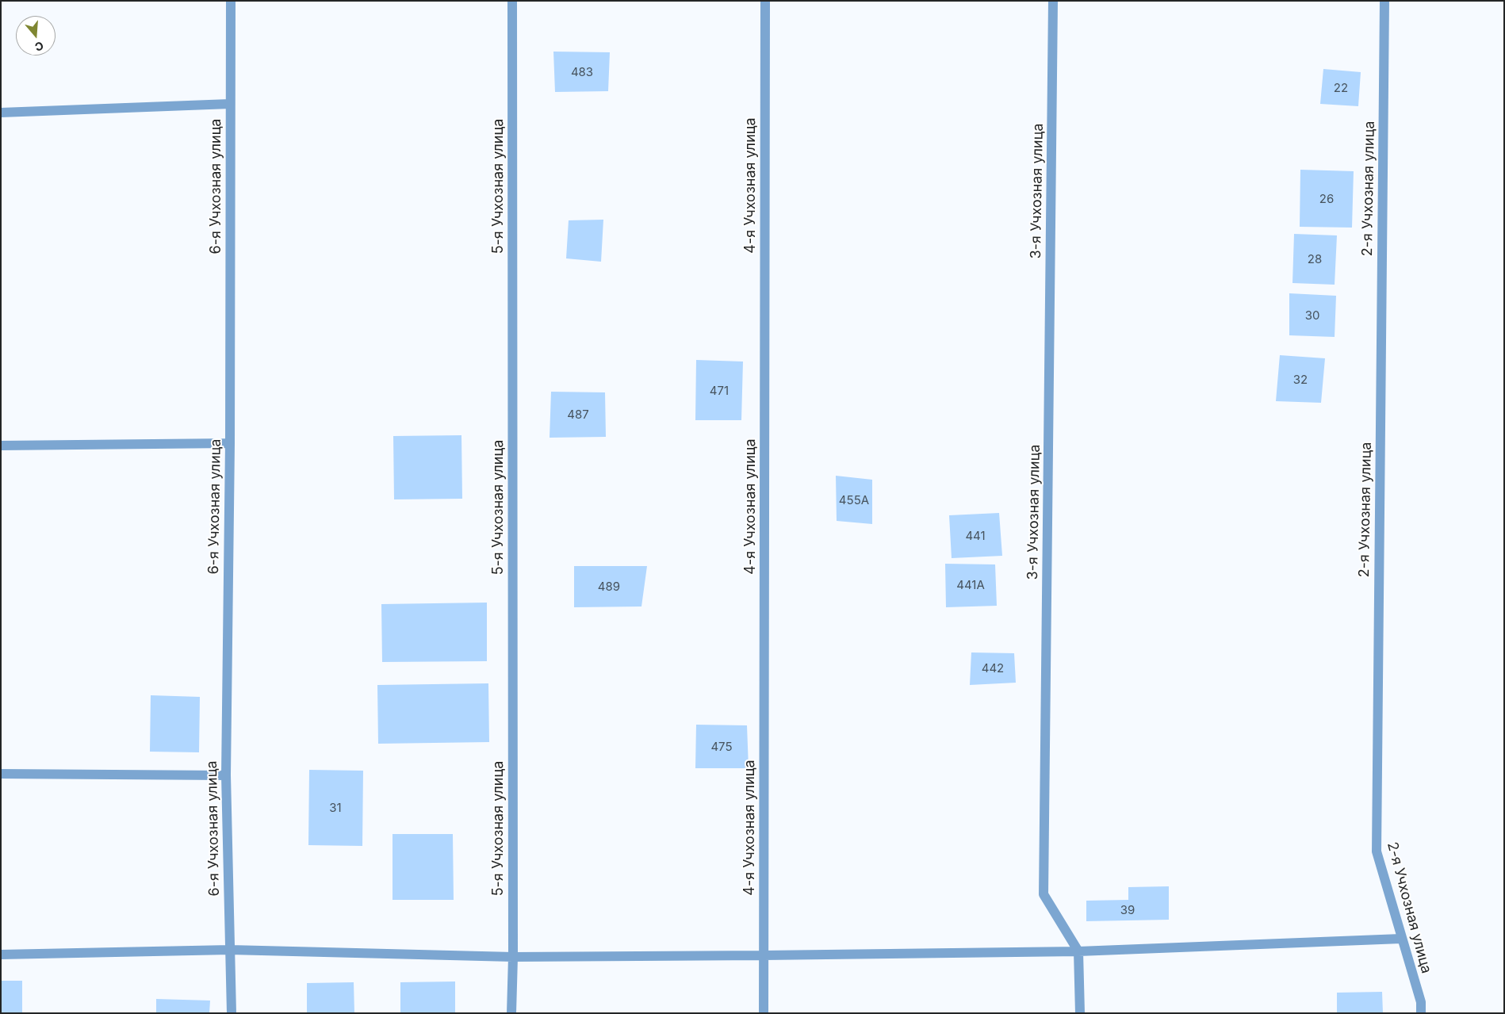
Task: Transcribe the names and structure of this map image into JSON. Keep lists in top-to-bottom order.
{
  "streets": {
    "street": [
      "4-я Учхозная улица",
      "6-я Учхозная улица",
      "5-я Учхозная улица",
      "2-я Учхозная улица",
      "3-я Учхозная улица"
    ]
  },
  "house_numbers": [
    "483",
    "22",
    "26",
    "28",
    "30",
    "32",
    "471",
    "487",
    "455А",
    "441",
    "441А",
    "489",
    "442",
    "475",
    "31",
    "39"
  ],
  "north": "bottom"
}
